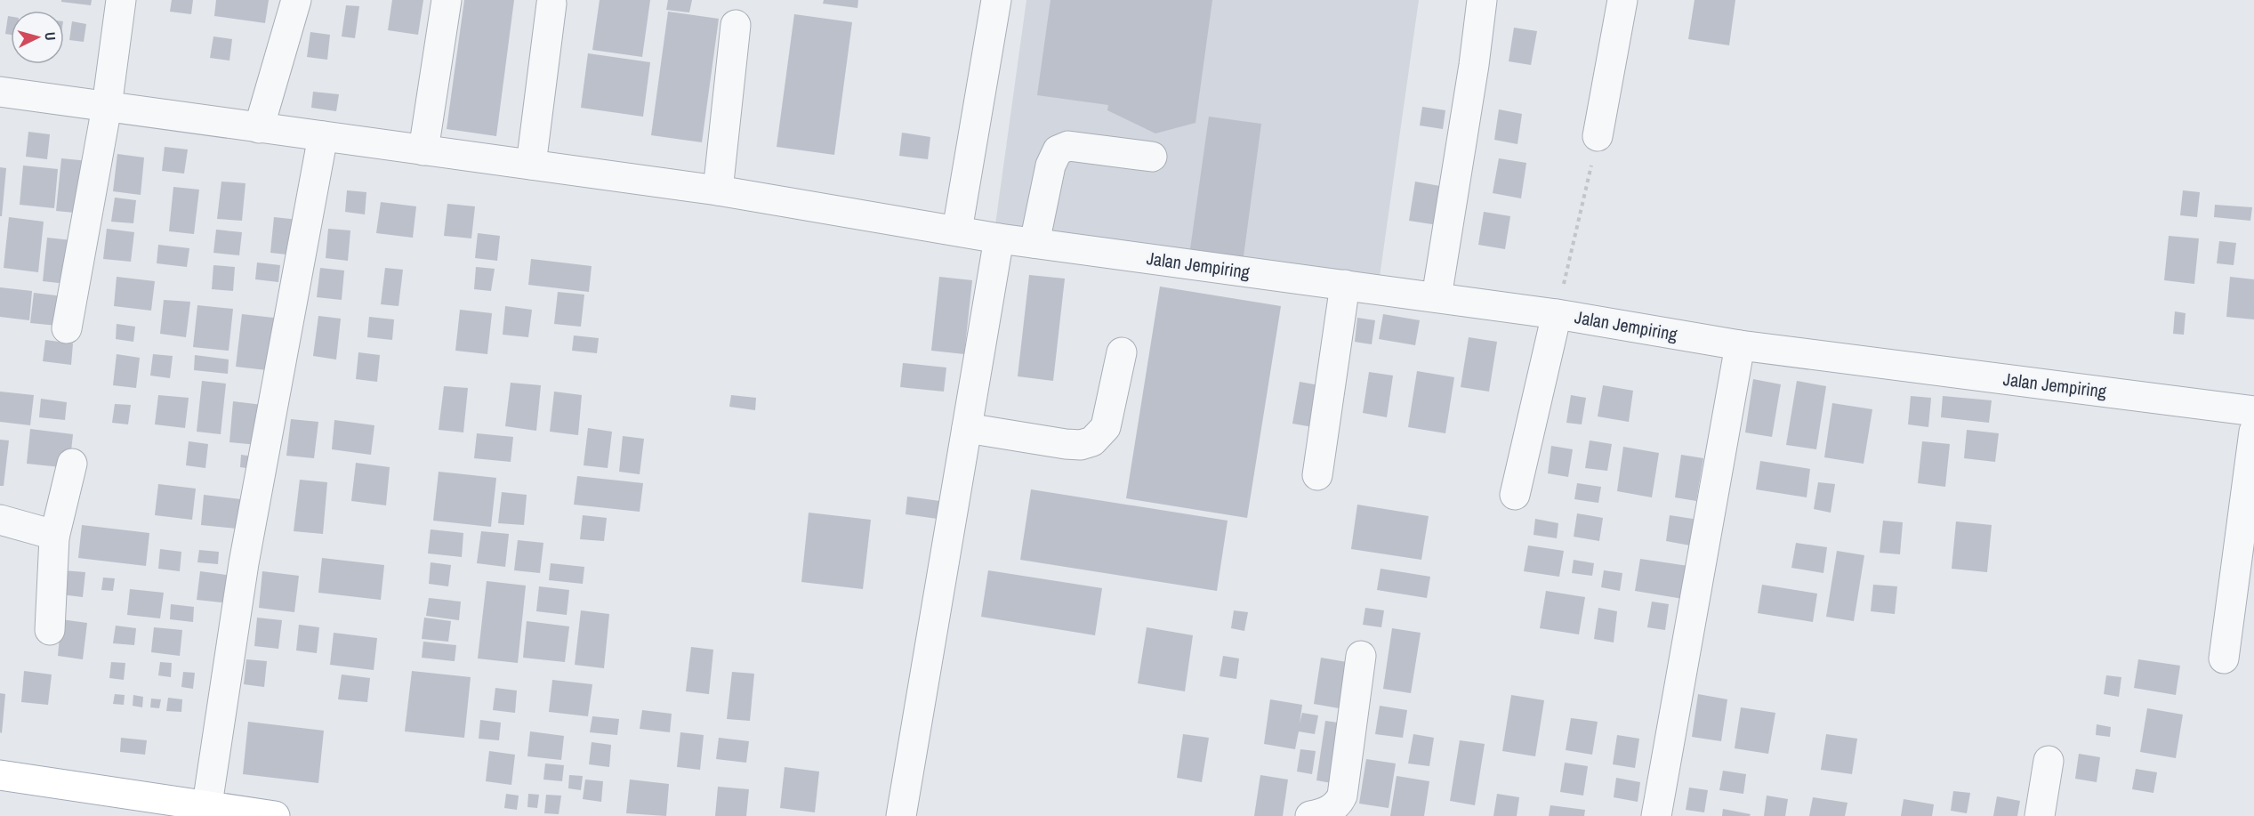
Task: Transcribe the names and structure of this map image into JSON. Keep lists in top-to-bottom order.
{
  "streets": {
    "street": ["Jalan Jempiring"]
  },
  "north": "right"
}
